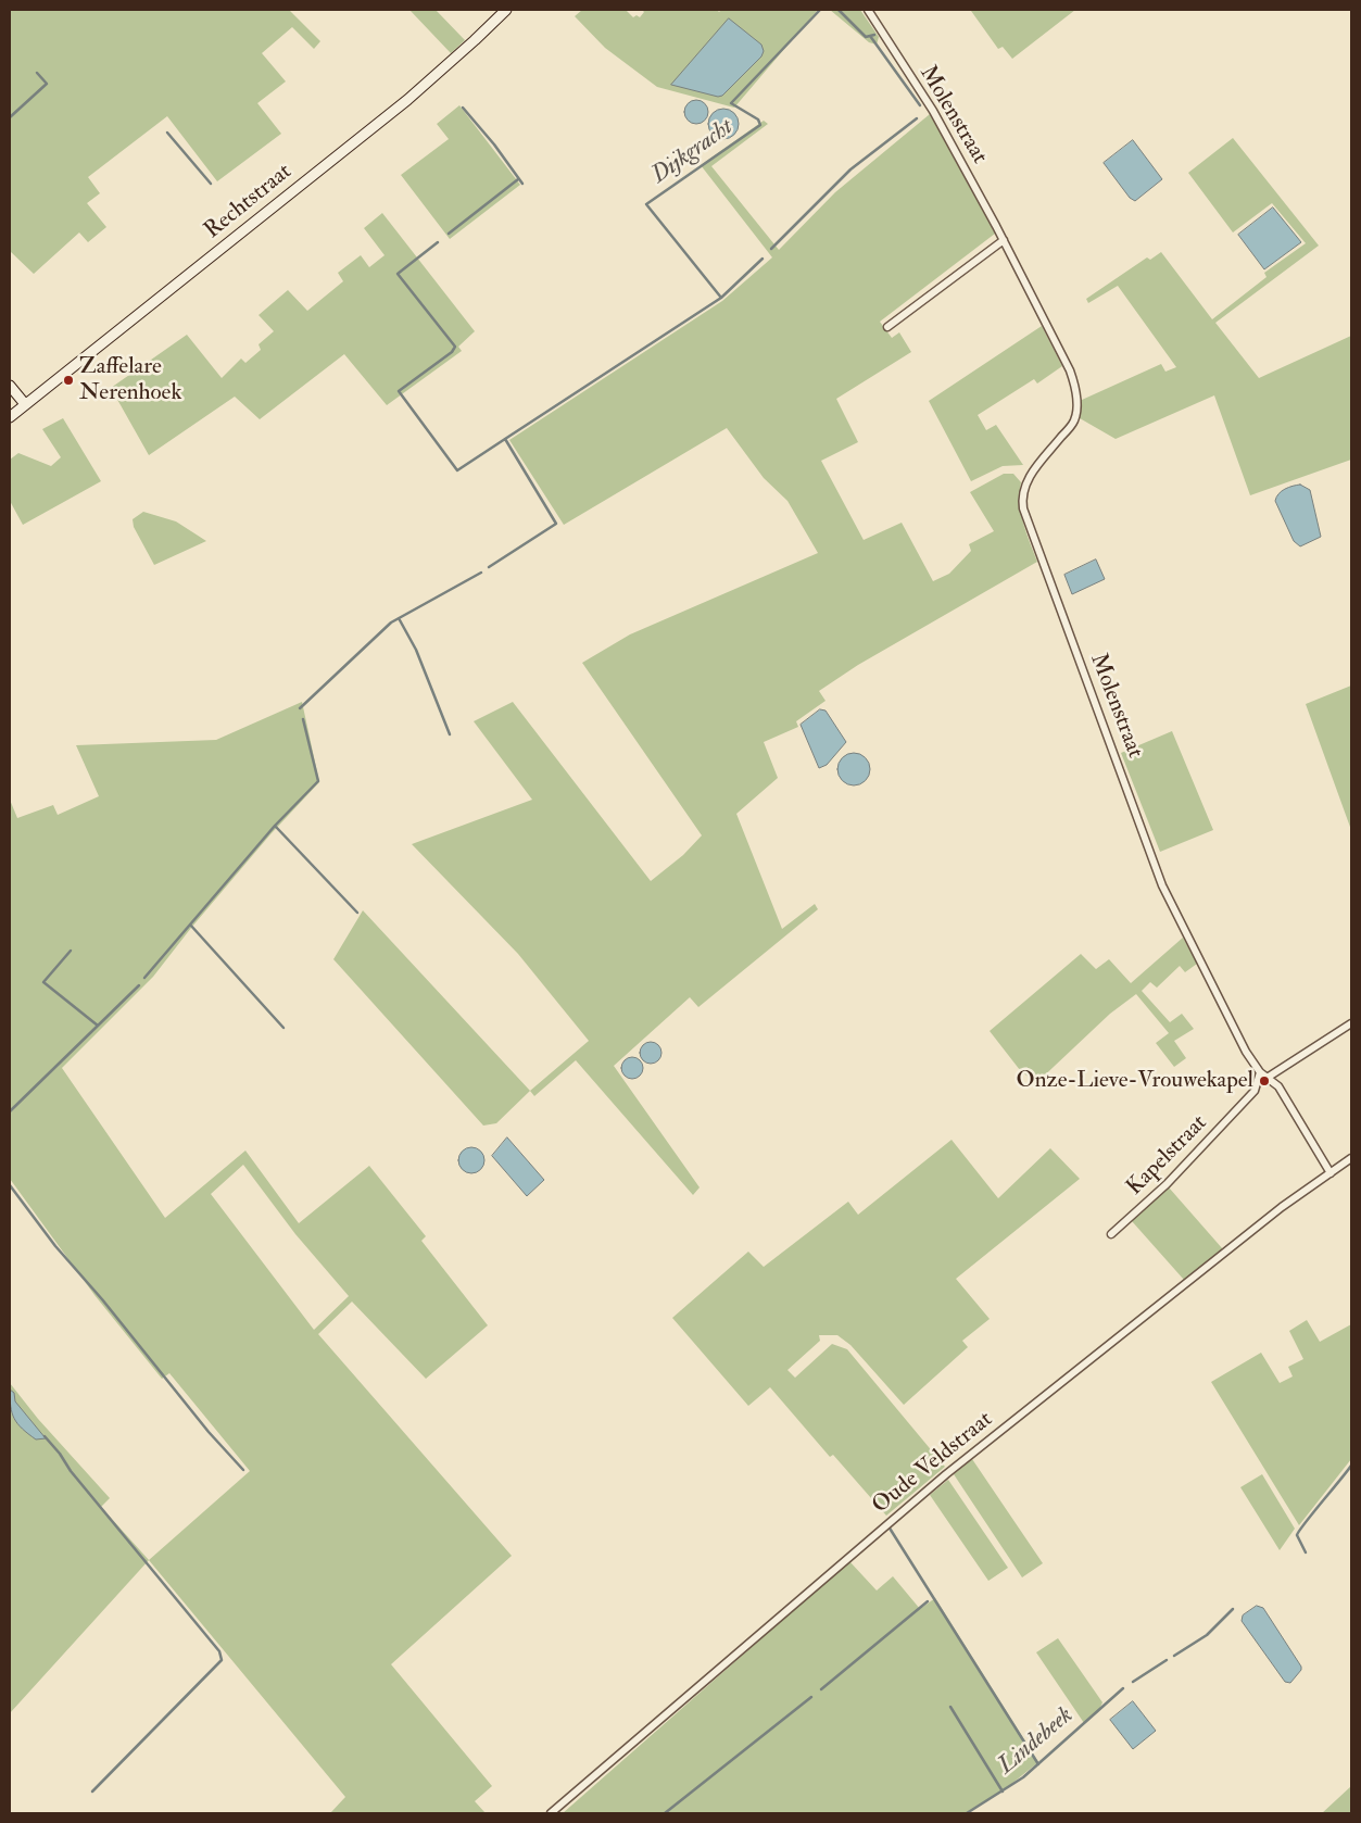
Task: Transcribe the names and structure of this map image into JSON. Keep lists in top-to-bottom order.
{
  "streets": {
    "street": [
      "Molenstraat",
      "Rechtstraat",
      "Kapelstraat",
      "Oude Veldstraat"
    ]
  },
  "crossings": [
    ["Molenstraat", "Kapelstraat"],
    ["Molenstraat", "Oude Veldstraat"]
  ],
  "water": ["Dijkgracht", "Lindebeek"],
  "places": ["Zaffelare Nerenhoek", "Onze-Lieve-Vrouwekapel"]
}
